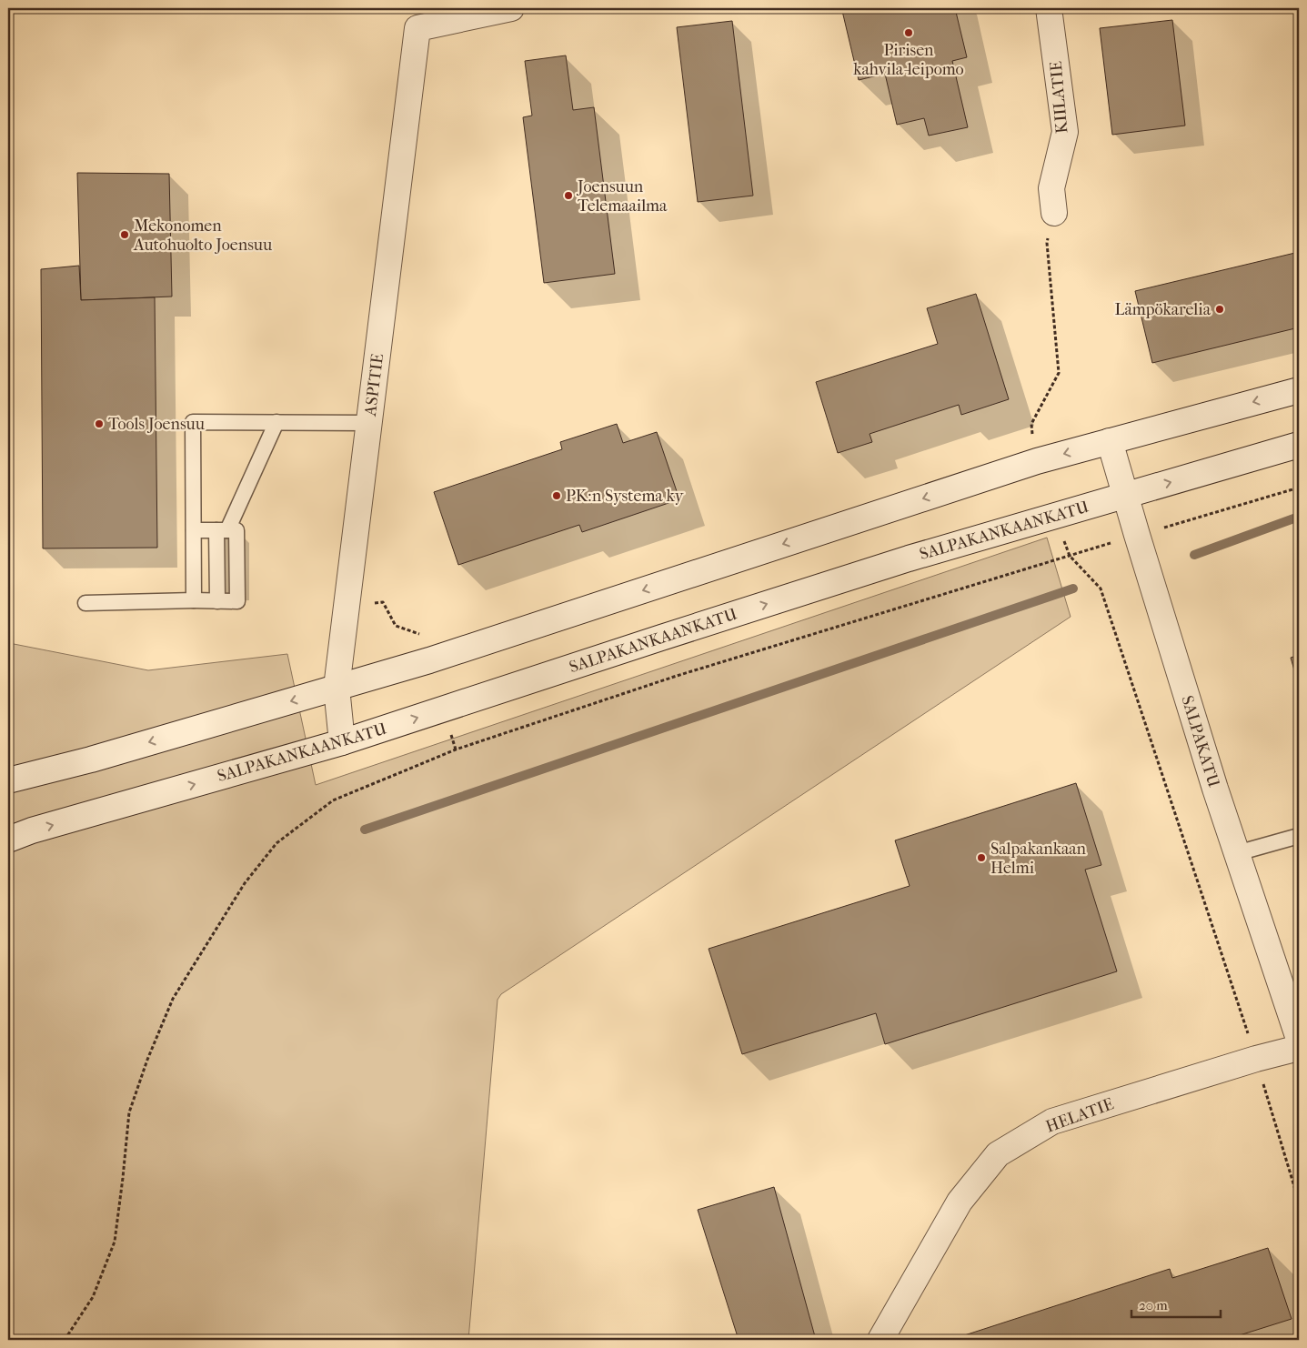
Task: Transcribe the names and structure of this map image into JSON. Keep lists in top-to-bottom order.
{
  "streets": {
    "main road": [
      "KIILATIE",
      "ASPITIE",
      "SALPAKANKAANKATU",
      "SALPAKATU",
      "HELATIE"
    ]
  },
  "crossings": [
    ["ASPITIE", "SALPAKANKAANKATU"],
    ["SALPAKANKAANKATU", "SALPAKATU"]
  ],
  "places": [
    "Pirisen kahvila-leipomo",
    "Joensuun Telemaailma",
    "Mekonomen Autohuolto Joensuu",
    "Lämpökarelia",
    "Tools Joensuu",
    "PK:n Systema ky",
    "Salpakankaan Helmi"
  ],
  "scale_bar": "20 m"
}
